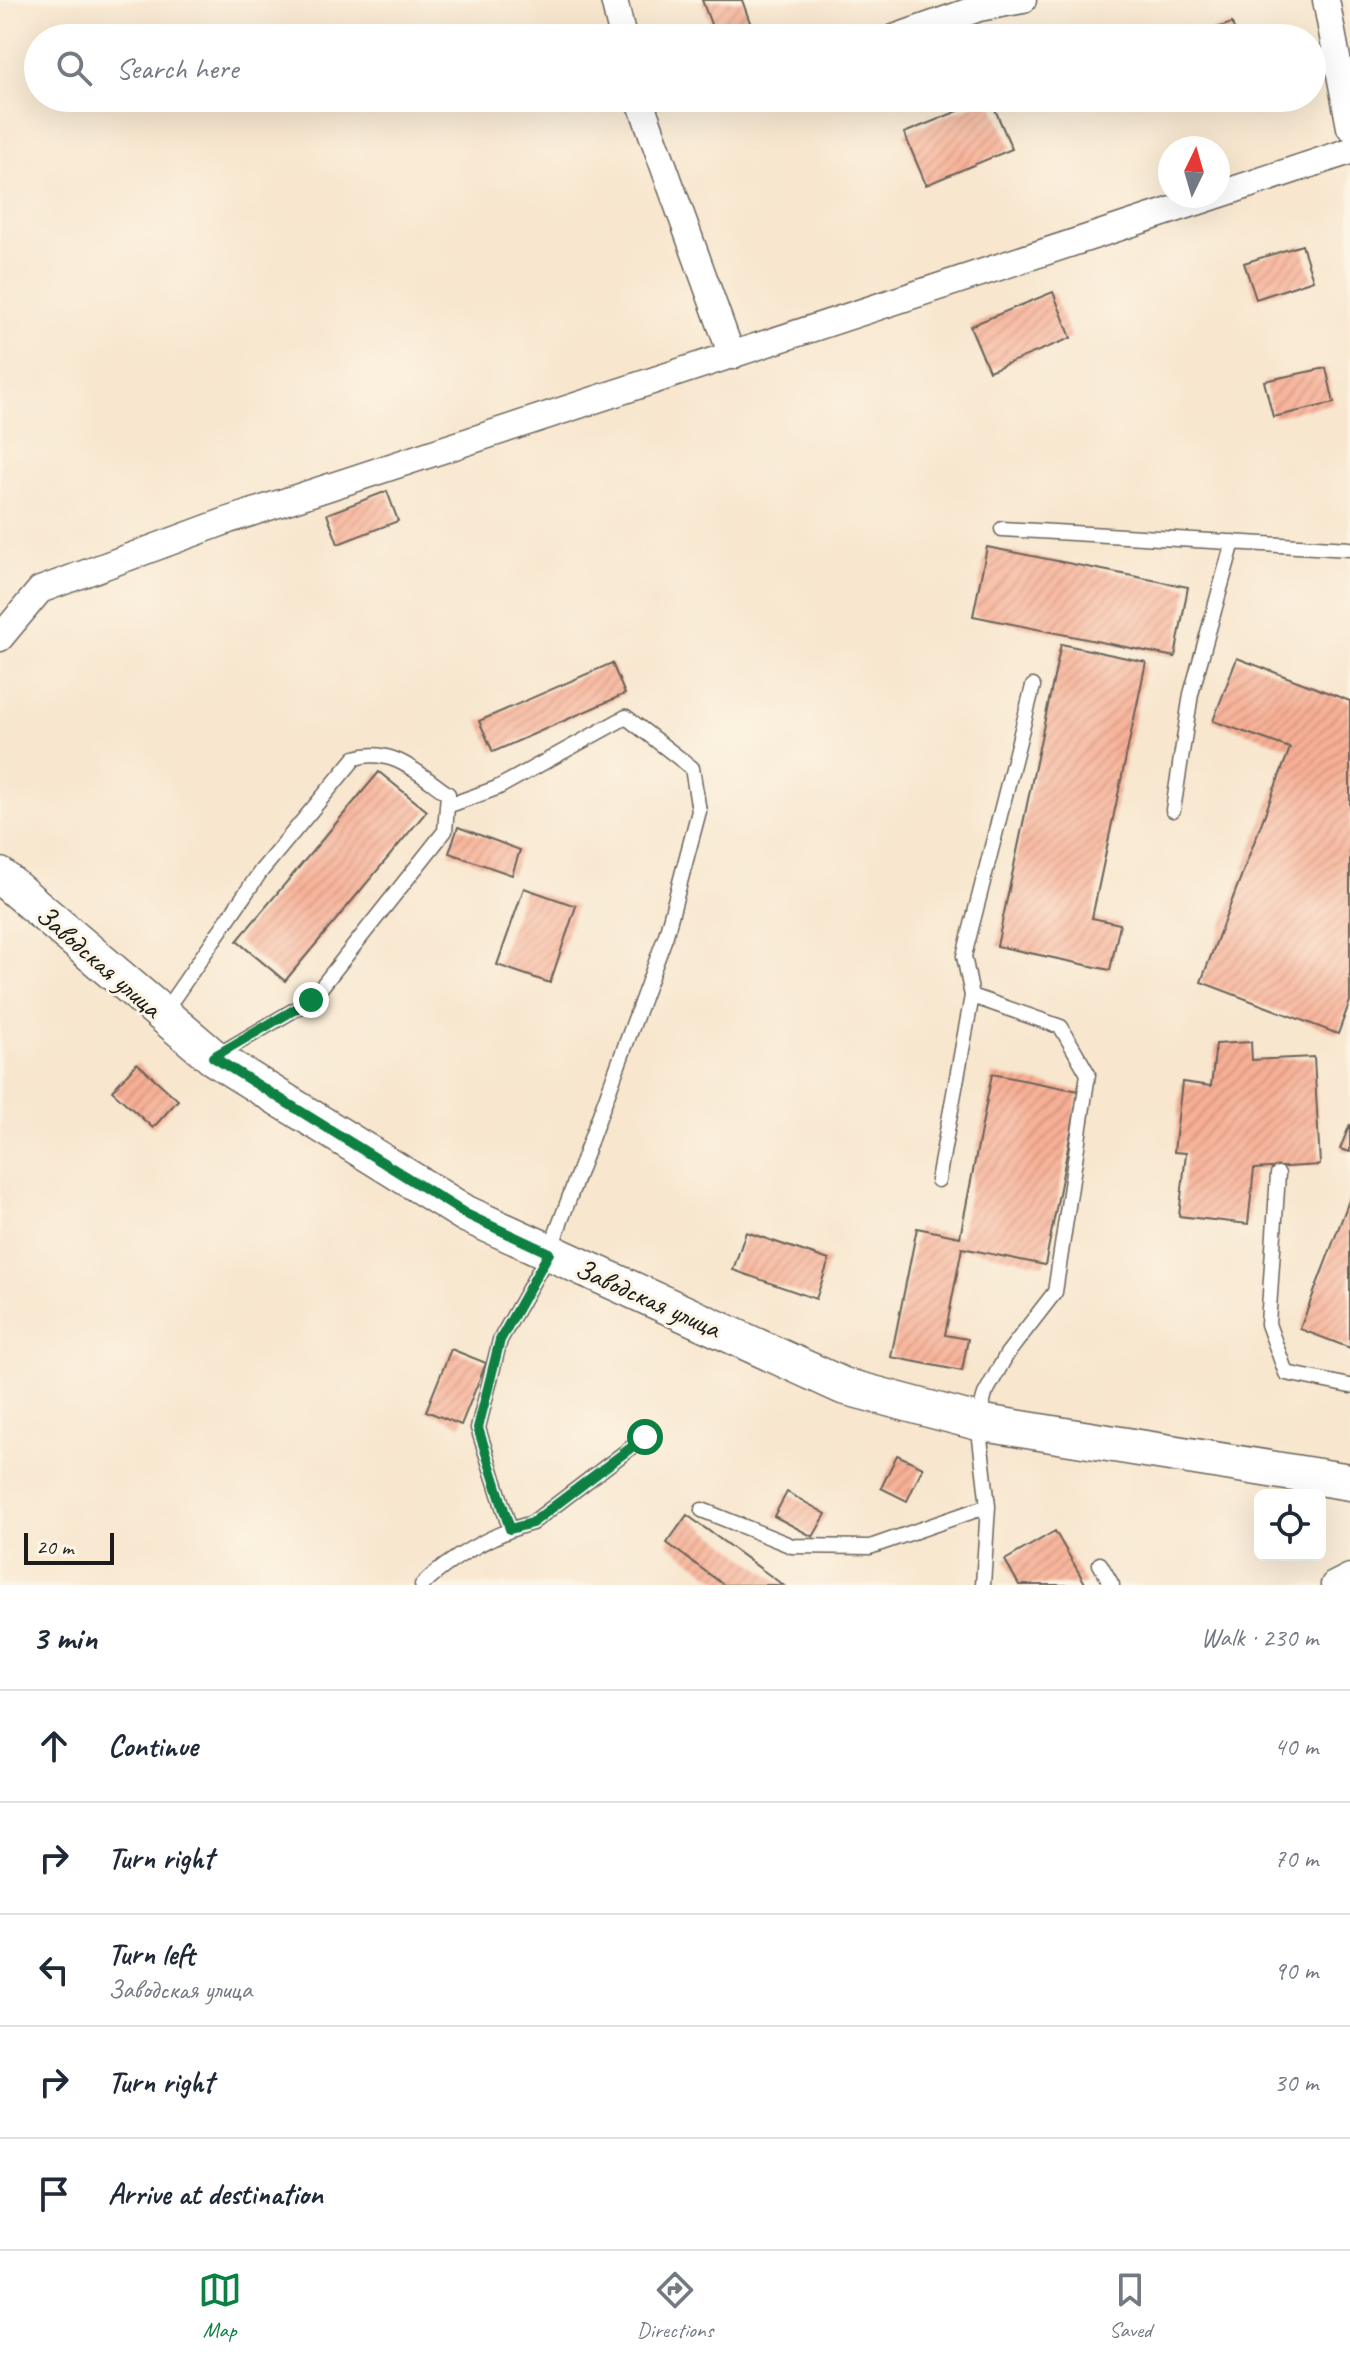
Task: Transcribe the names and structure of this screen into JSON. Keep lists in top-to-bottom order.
{
  "streets": {
    "street": ["Заводская улица"]
  },
  "scale_bar": "20 m",
  "north": "top",
  "page": {
    "search": "Search here",
    "scale": "20 m",
    "heading": ["3 min", "Walk · 230 m"],
    "list": [
      ["Continue", "40 m"],
      ["Turn right", "70 m"],
      ["Turn left", "Заводская улица", "90 m"],
      ["Turn right", "30 m"],
      "Arrive at destination"
    ],
    "nav": ["Map", "Directions", "Saved"]
  }
}
